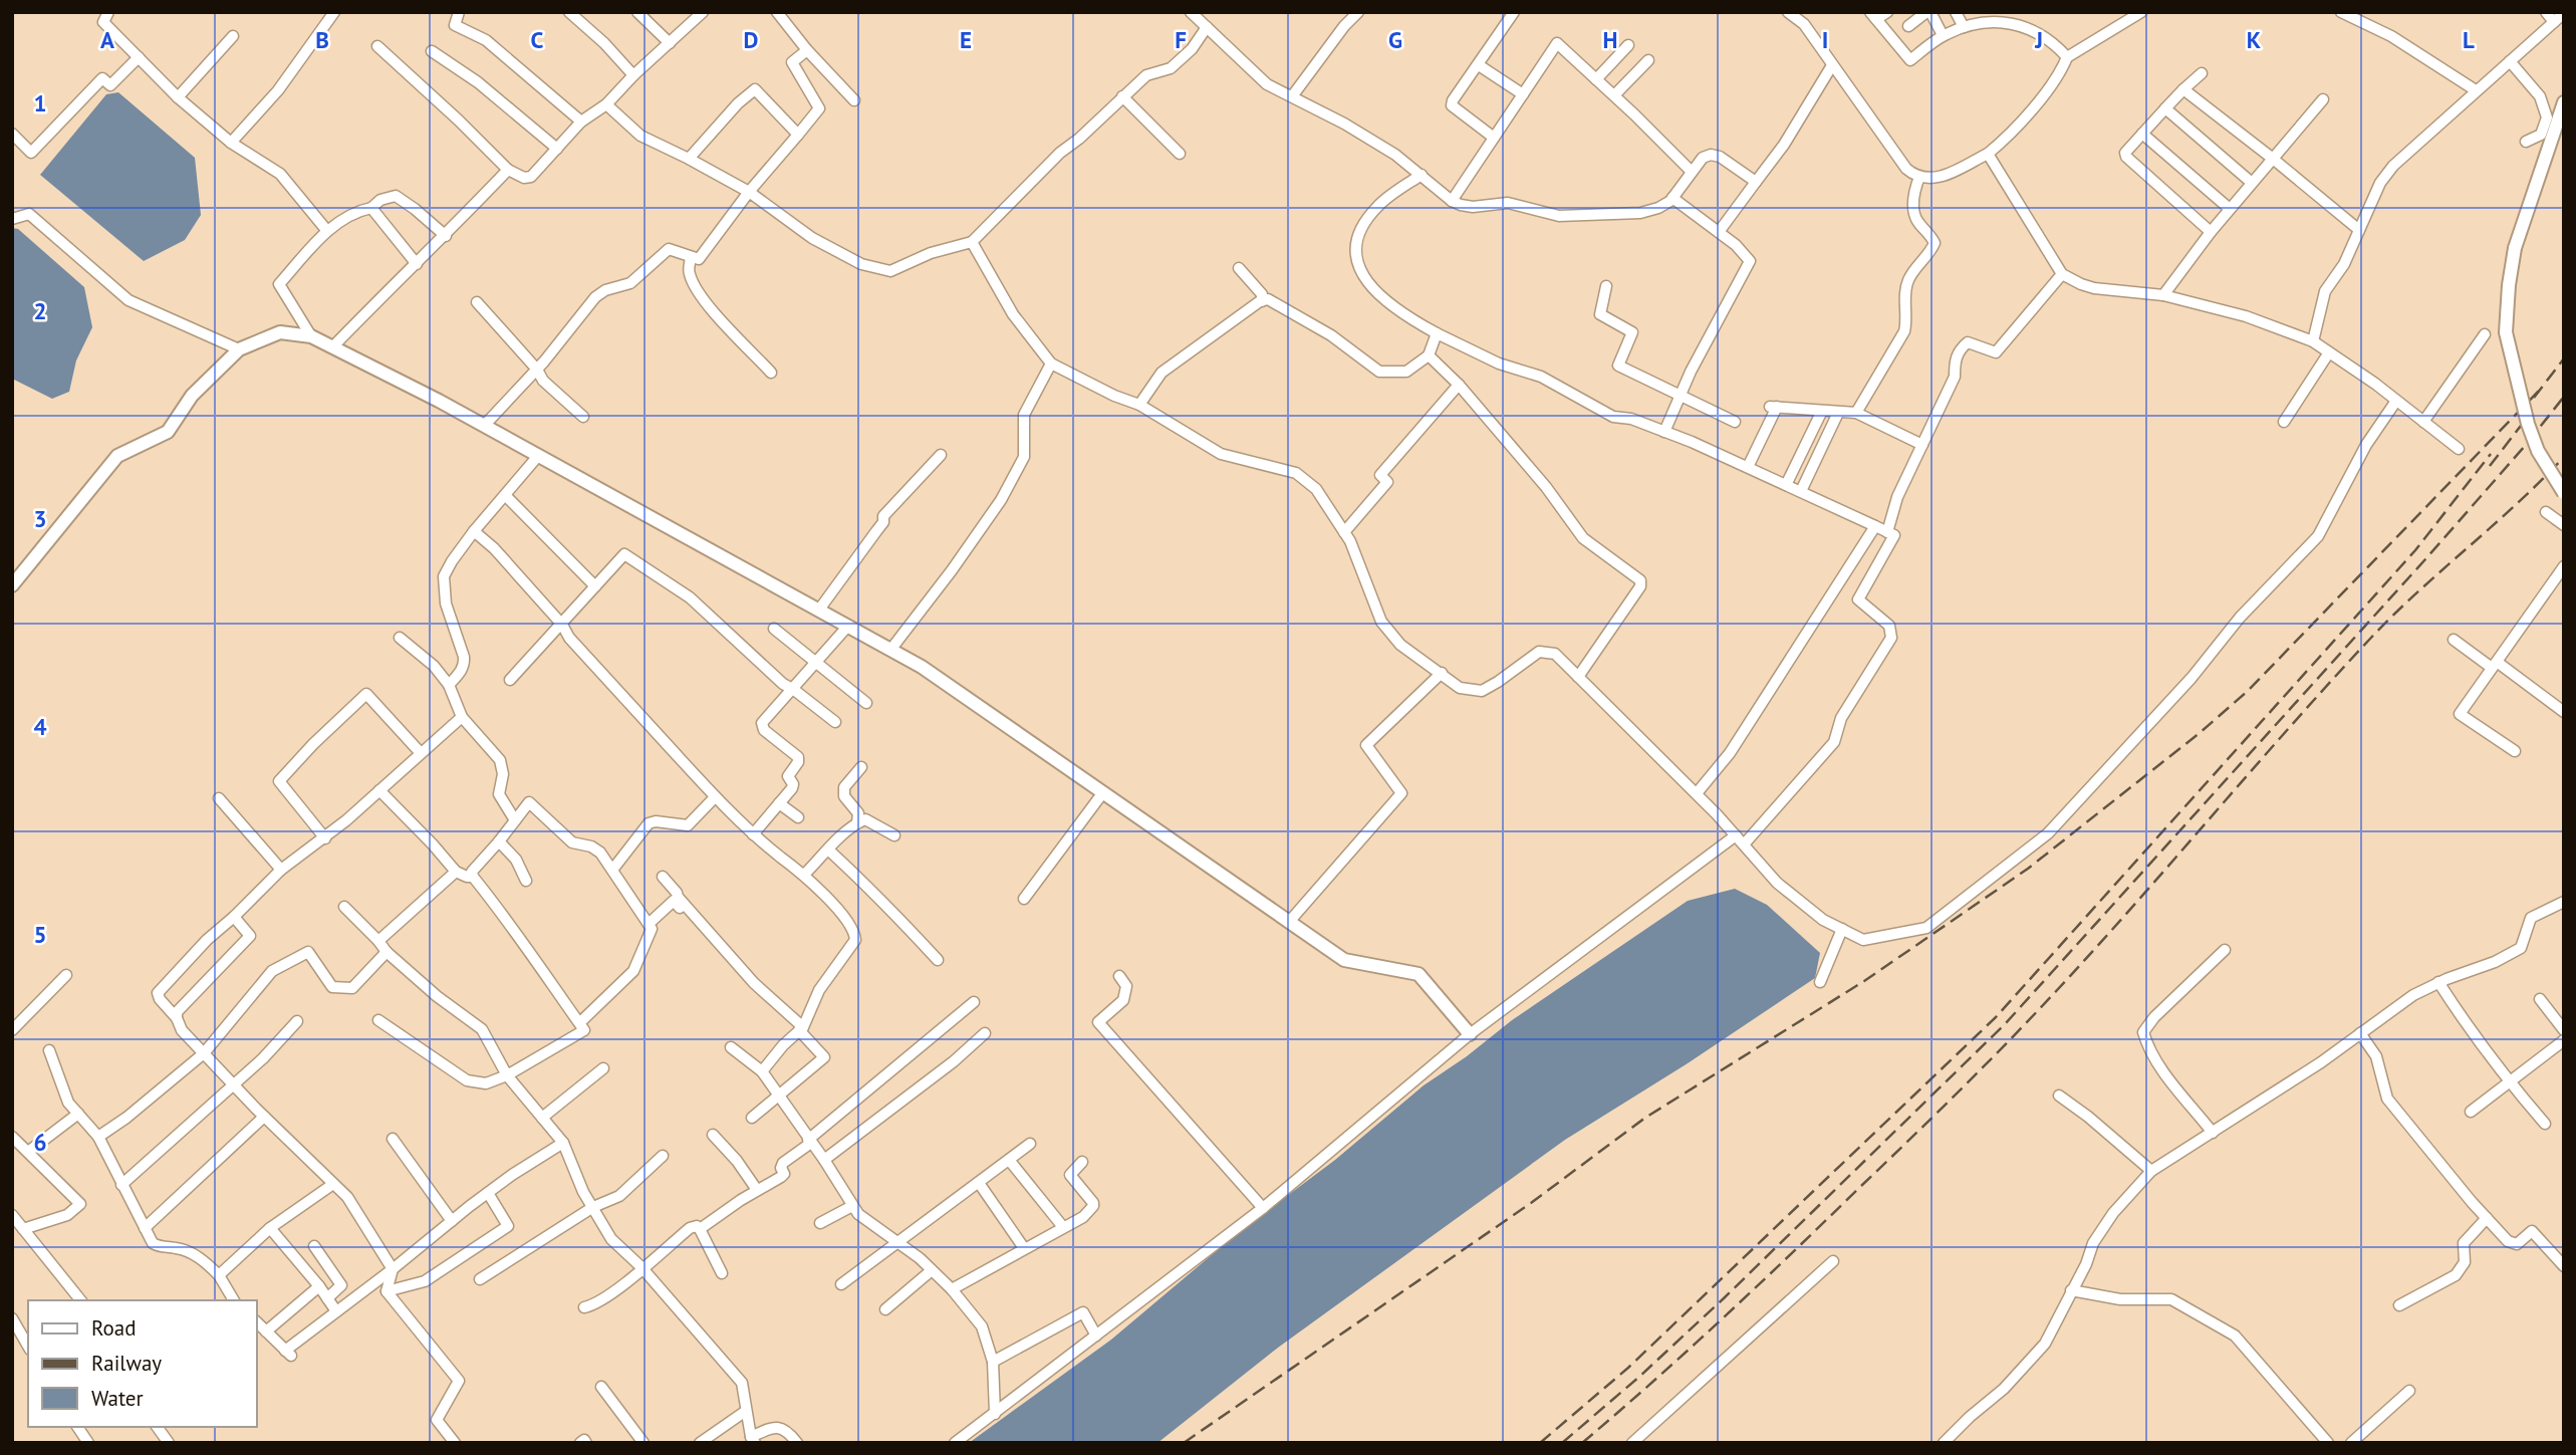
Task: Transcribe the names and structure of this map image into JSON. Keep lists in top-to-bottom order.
{
  "legend": ["Road", "Railway", "Water"],
  "grid": {
    "columns": [
      "A",
      "B",
      "C",
      "D",
      "E",
      "F",
      "G",
      "H",
      "I",
      "J",
      "K",
      "L"
    ],
    "rows": [
      "1",
      "2",
      "3",
      "4",
      "5",
      "6"
    ]
  }
}
